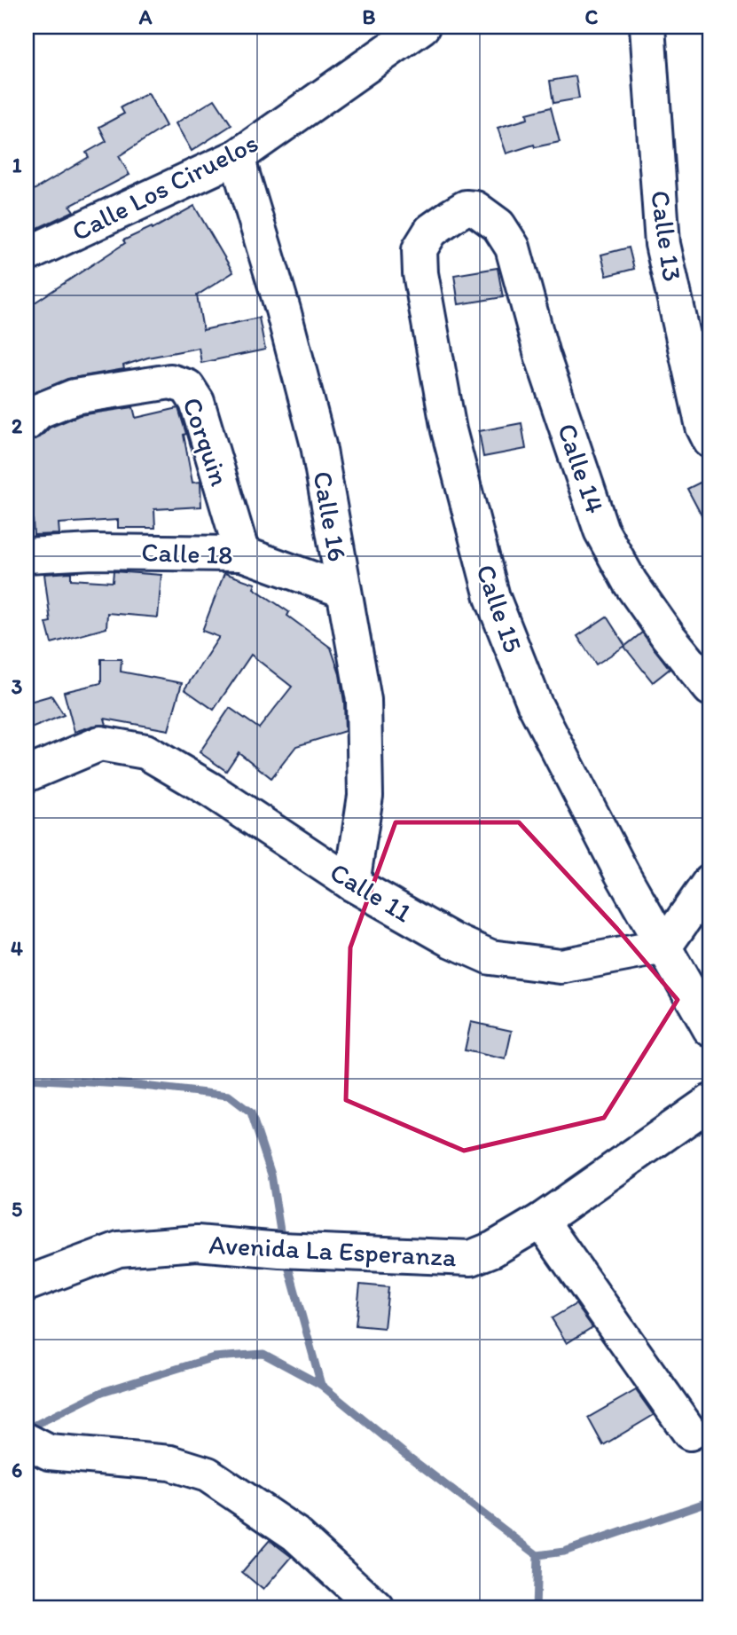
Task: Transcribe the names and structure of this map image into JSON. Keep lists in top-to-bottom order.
{
  "streets": {
    "street": [
      "Calle Los Ciruelos",
      "Calle 13",
      "Corquin",
      "Calle 14",
      "Calle 16",
      "Calle 18",
      "Calle 15",
      "Calle 11",
      "Avenida La Esperanza"
    ]
  },
  "crossings": [
    ["Calle Los Ciruelos", "Calle 16"],
    ["Corquin", "Calle 18"],
    ["Calle 14", "Calle 15"],
    ["Calle 16", "Calle 18"],
    ["Calle 16", "Calle 11"],
    ["Calle 15", "Calle 11"]
  ],
  "grid": {
    "columns": ["A", "B", "C"],
    "rows": [
      "1",
      "2",
      "3",
      "4",
      "5",
      "6"
    ]
  }
}
